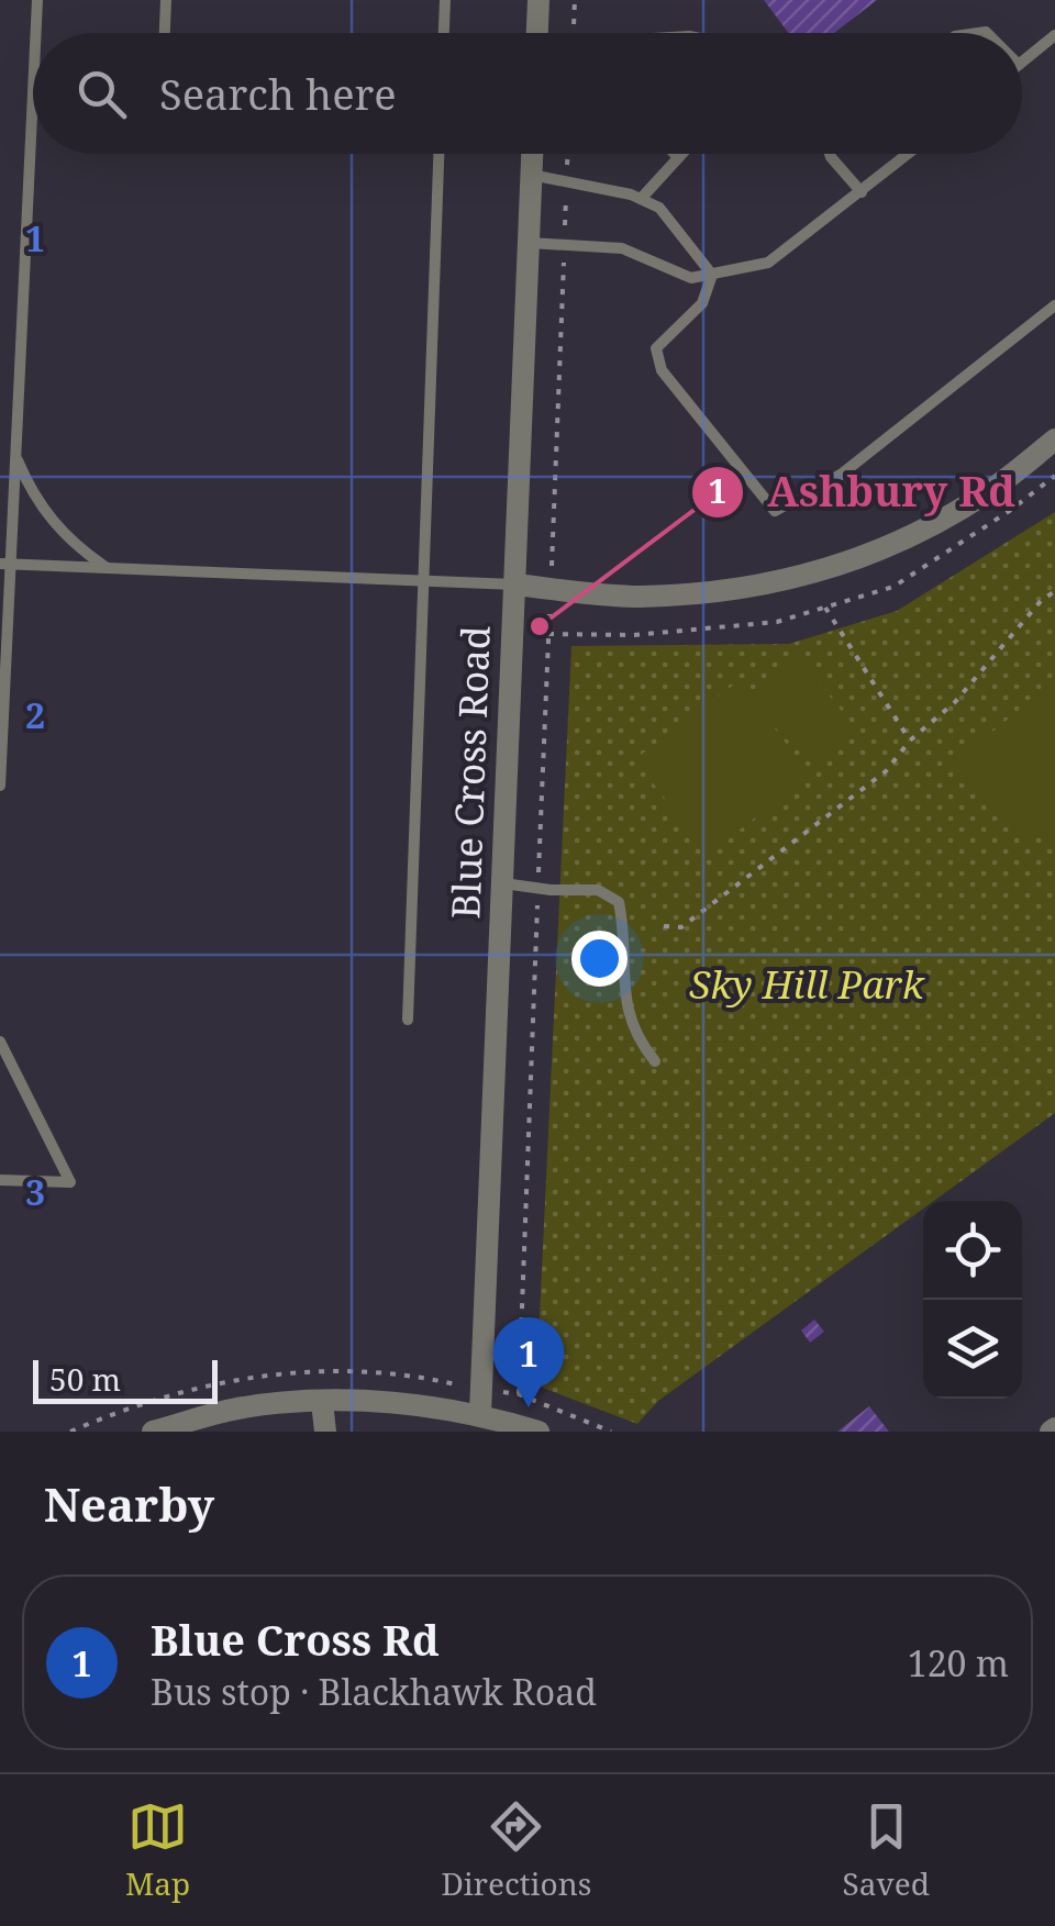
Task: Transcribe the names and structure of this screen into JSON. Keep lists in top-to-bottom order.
{
  "streets": {
    "street": ["Blue Cross Road"]
  },
  "parks": ["Sky Hill Park"],
  "places": ["Ashbury Rd"],
  "scale_bar": "50 m",
  "page": {
    "search": "Search here",
    "pins": "1",
    "scale": "50 m",
    "heading": "Nearby",
    "list": [
      {
        "mark": "1",
        "name": "Blue Cross Rd",
        "note": "Bus stop · Blackhawk Road",
        "value": "120 m"
      }
    ],
    "nav": ["Map", "Directions", "Saved"]
  },
  "grid": {
    "rows": ["1", "2", "3"]
  }
}
